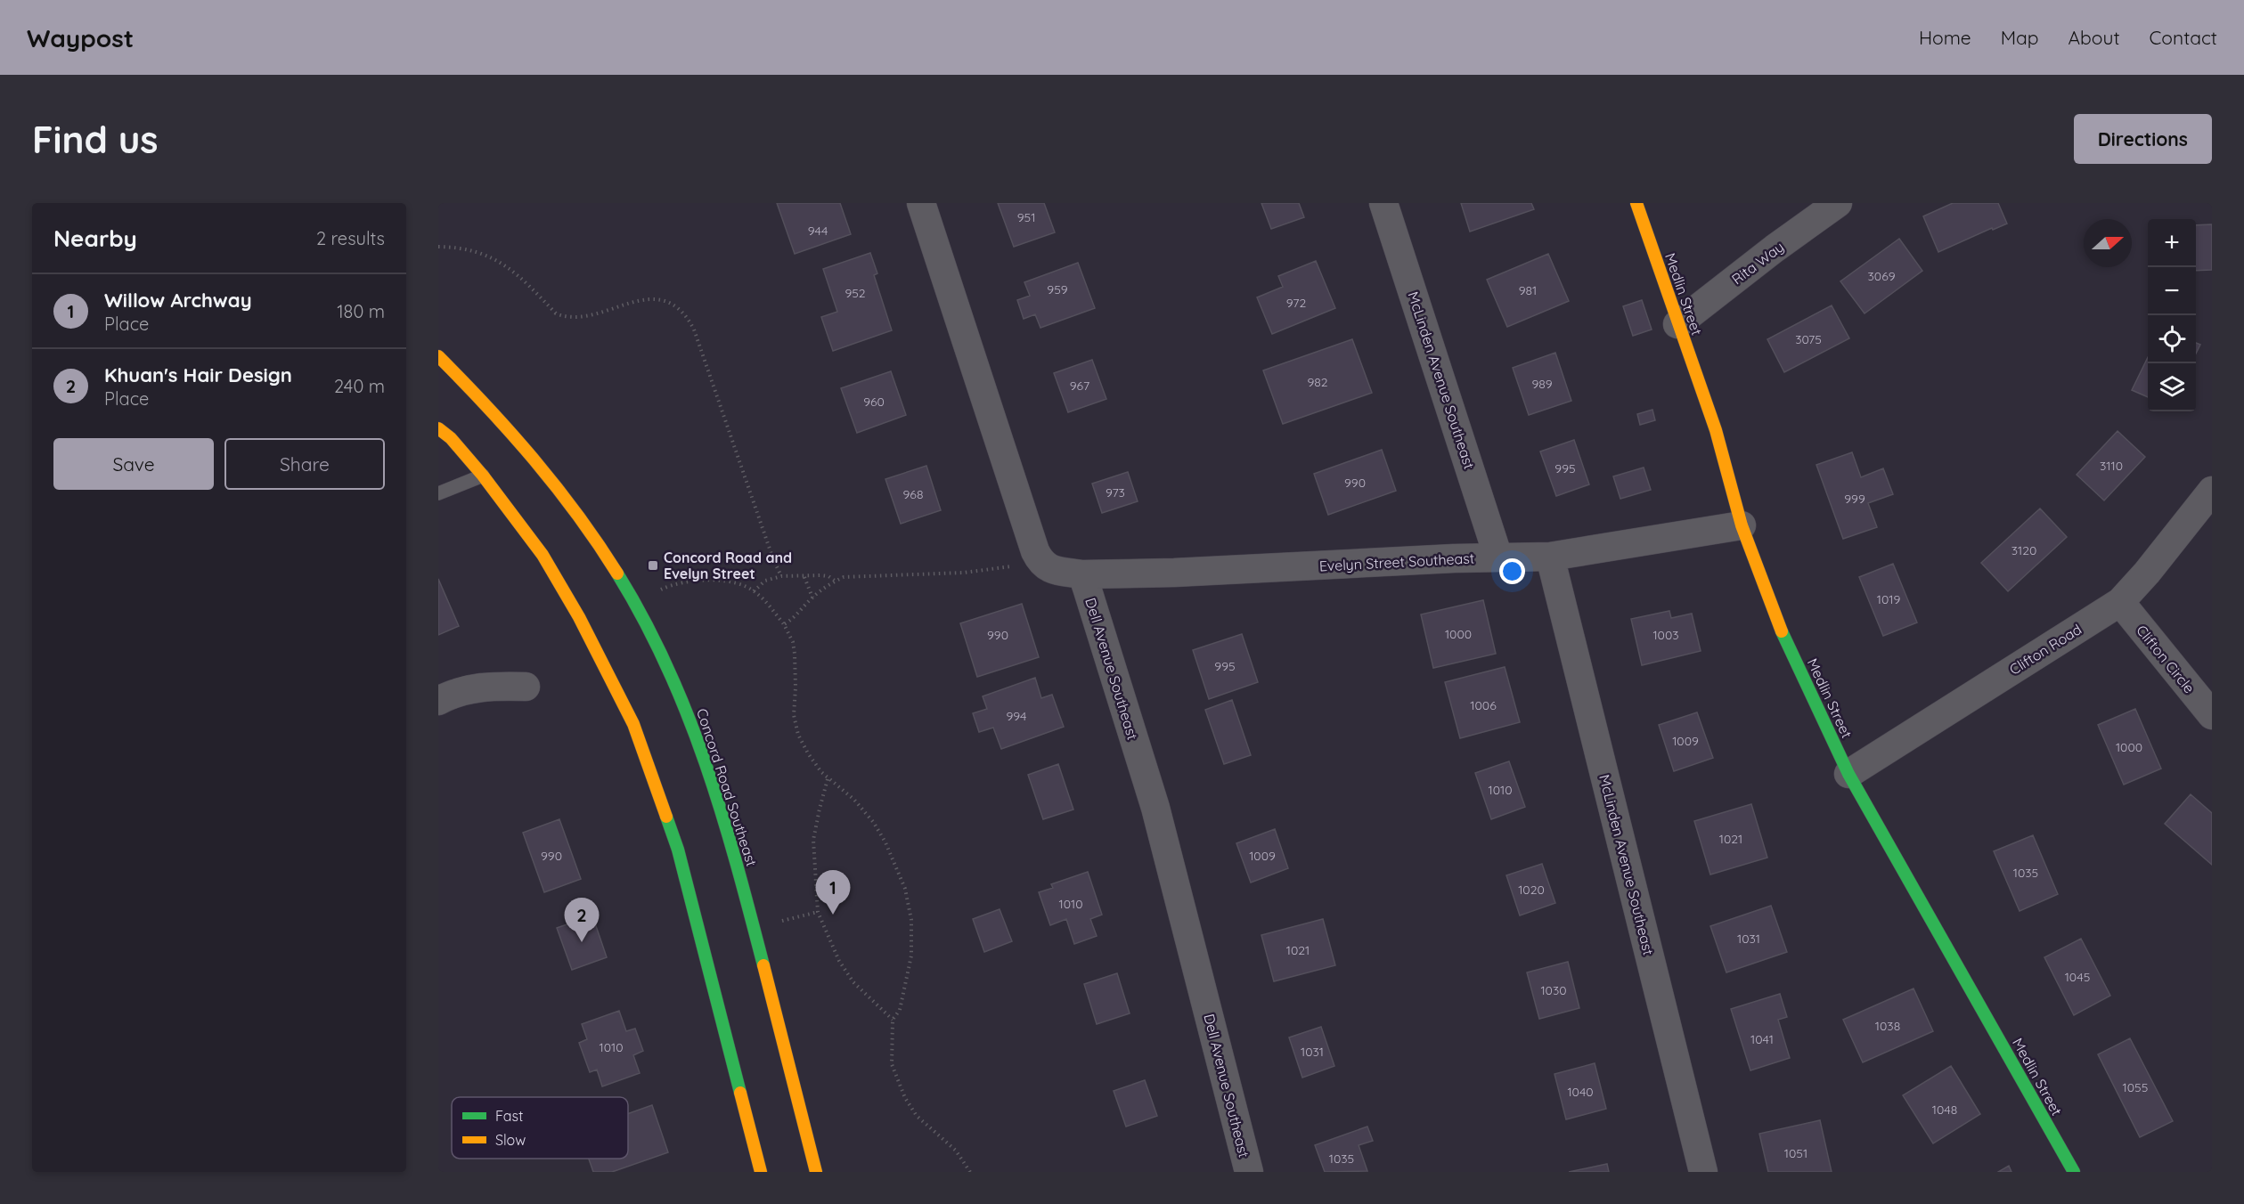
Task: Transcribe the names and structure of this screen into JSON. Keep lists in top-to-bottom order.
{
  "streets": {
    "main road": ["Medlin Street", "Concord Road Southeast"],
    "street": [
      "Rita Way",
      "McLinden Avenue Southeast",
      "Evelyn Street Southeast",
      "Clifton Road",
      "Clifton Circle",
      "Dell Avenue Southeast"
    ]
  },
  "crossings": [
    ["Rita Way", "Medlin Street"],
    ["Medlin Street", "Evelyn Street Southeast"],
    ["Medlin Street", "Clifton Road"],
    ["McLinden Avenue Southeast", "Evelyn Street Southeast"],
    ["Evelyn Street Southeast", "Dell Avenue Southeast"],
    ["Clifton Road", "Clifton Circle"]
  ],
  "places": {
    "transit": ["Concord Road and Evelyn Street"]
  },
  "house_numbers": [
    "951",
    "944",
    "3069",
    "959",
    "981",
    "952",
    "972",
    "3075",
    "982",
    "989",
    "967",
    "960",
    "3110",
    "995",
    "990",
    "973",
    "968",
    "999",
    "3120",
    "1019",
    "1000",
    "990",
    "1003",
    "995",
    "1006",
    "994",
    "1009",
    "1000",
    "1010",
    "1021",
    "990",
    "1009",
    "1035",
    "1020",
    "1010",
    "1031",
    "1021",
    "1045",
    "1030",
    "1038",
    "1041",
    "1010",
    "1031",
    "1055",
    "1040",
    "1048",
    "1051",
    "1035"
  ],
  "legend": ["Fast", "Slow"],
  "north": "right",
  "page": {
    "header": "Waypost",
    "nav": [
      "Home",
      "Map",
      "About",
      "Contact"
    ],
    "buttons": [
      "Directions",
      ["Save", "Share"]
    ],
    "title": "Find us",
    "heading": ["Nearby", "2 results"],
    "map_buttons": ["+", "−"],
    "list": [
      {
        "mark": "1",
        "name": "Willow Archway",
        "note": "Place",
        "value": "180 m"
      },
      {
        "mark": "2",
        "name": "Khuan's Hair Design",
        "note": "Place",
        "value": "240 m"
      }
    ],
    "pins": ["1", "2"]
  }
}
